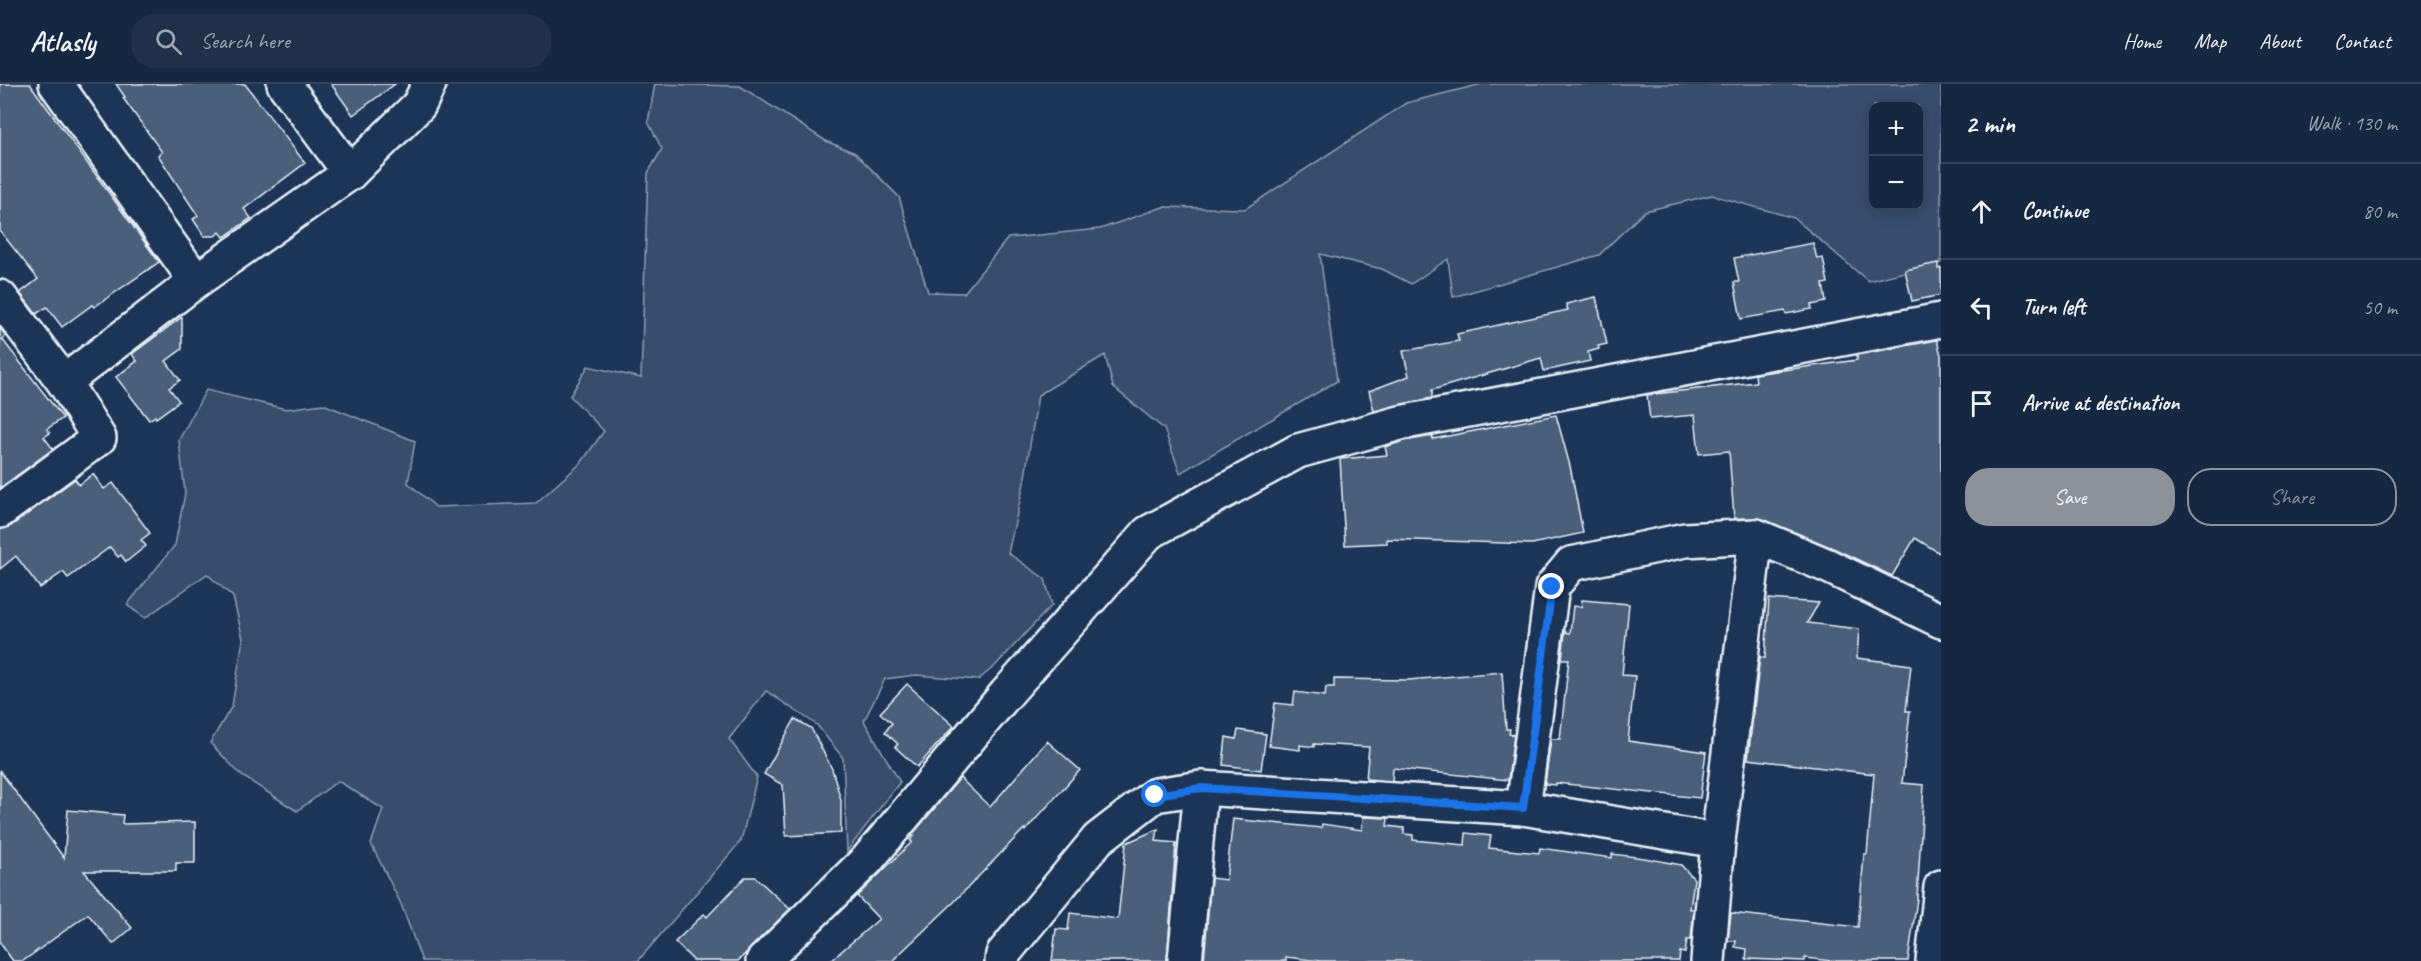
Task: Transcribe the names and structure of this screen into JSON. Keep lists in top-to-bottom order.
{
  "page": {
    "header": "Atlasly",
    "search": "Search here",
    "nav": [
      "Home",
      "Map",
      "About",
      "Contact"
    ],
    "heading": ["2 min", "Walk · 130 m"],
    "map_buttons": ["+", "−"],
    "list": [
      ["Continue", "80 m"],
      ["Turn left", "50 m"],
      "Arrive at destination"
    ],
    "buttons": ["Save", "Share"]
  }
}
